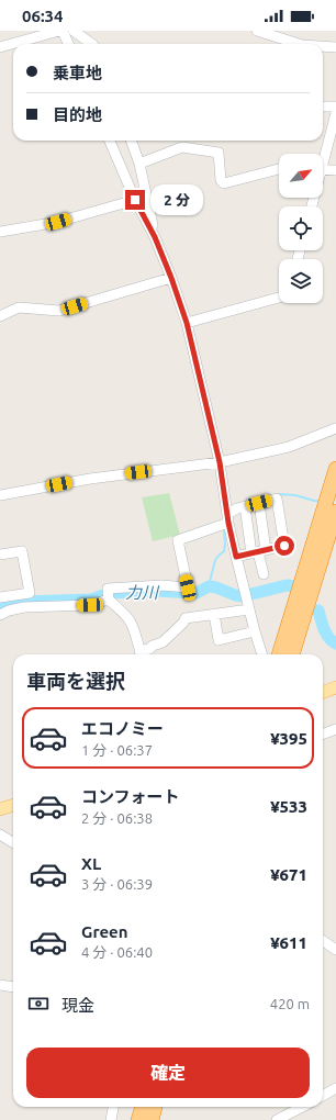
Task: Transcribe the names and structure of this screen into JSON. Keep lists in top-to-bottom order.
{
  "water": ["力川"],
  "north": "top right",
  "page": {
    "status": "06:34",
    "banner": ["乗車地", "目的地"],
    "bubble": "2 分",
    "heading": "車両を選択",
    "list": [
      {
        "name": "エコノミー",
        "note": "1 分 · 06:37",
        "value": "¥395"
      },
      {
        "name": "コンフォート",
        "note": "2 分 · 06:38",
        "value": "¥533"
      },
      {
        "name": "XL",
        "note": "3 分 · 06:39",
        "value": "¥671"
      },
      {
        "name": "Green",
        "note": "4 分 · 06:40",
        "value": "¥611"
      }
    ],
    "pay": ["現金", "420 m"],
    "buttons": "確定"
  }
}
